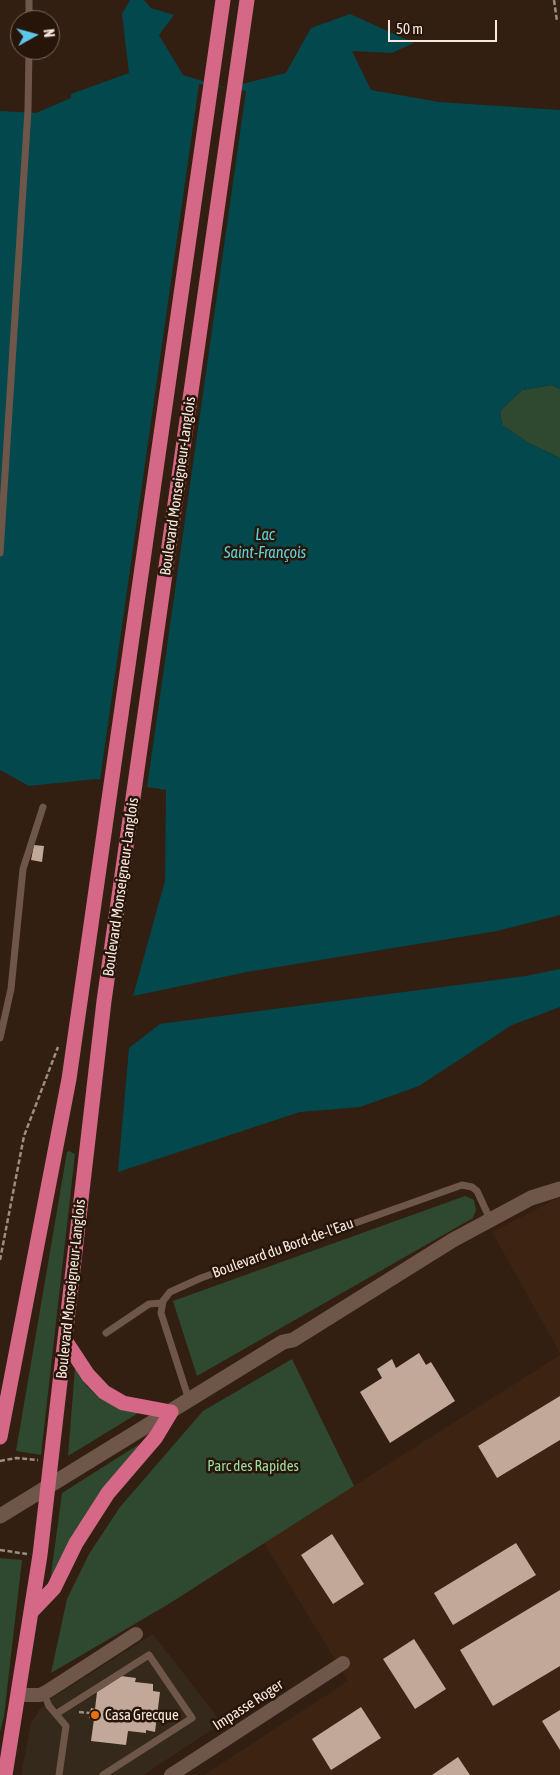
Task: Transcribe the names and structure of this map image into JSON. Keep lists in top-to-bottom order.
{
  "streets": {
    "highway": ["Boulevard Monseigneur-Langlois"],
    "street": ["Impasse Roger"],
    "lane": ["Boulevard du Bord-de-l'Eau"]
  },
  "water": ["Lac Saint-François"],
  "parks": ["Parc des Rapides"],
  "places": ["Casa Grecque"],
  "scale_bar": "50 m",
  "north": "right"
}
